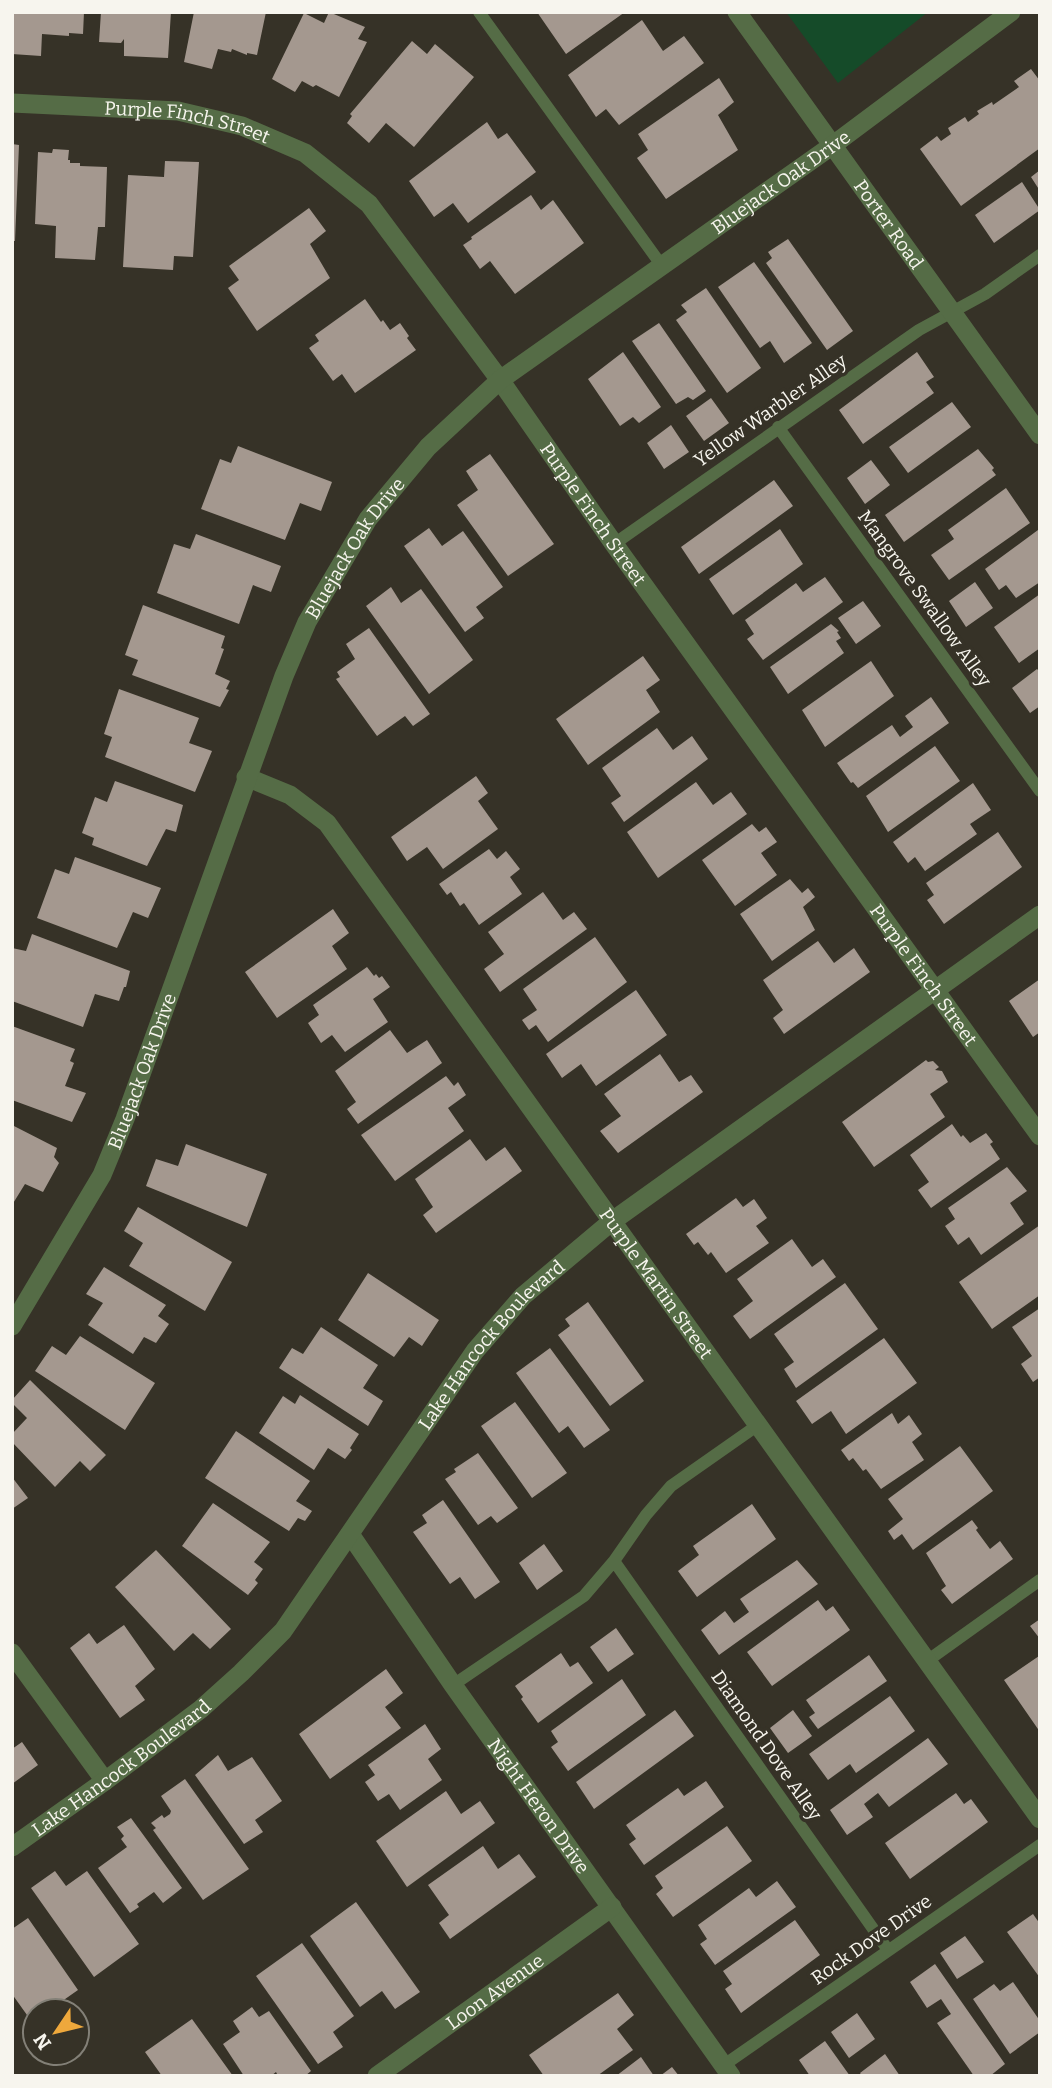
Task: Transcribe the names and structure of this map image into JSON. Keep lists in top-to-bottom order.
{
  "streets": {
    "street": [
      "Purple Finch Street",
      "Bluejack Oak Drive",
      "Porter Road",
      "Purple Martin Street",
      "Lake Hancock Boulevard",
      "Night Heron Drive",
      "Loon Avenue"
    ],
    "lane": [
      "Yellow Warbler Alley",
      "Mangrove Swallow Alley",
      "Diamond Dove Alley",
      "Rock Dove Drive"
    ]
  },
  "crossings": [
    ["Purple Finch Street", "Bluejack Oak Drive"],
    ["Purple Finch Street", "Yellow Warbler Alley"],
    ["Purple Finch Street", "Lake Hancock Boulevard"],
    ["Bluejack Oak Drive", "Porter Road"],
    ["Bluejack Oak Drive", "Purple Martin Street"],
    ["Porter Road", "Yellow Warbler Alley"],
    ["Yellow Warbler Alley", "Mangrove Swallow Alley"],
    ["Purple Martin Street", "Lake Hancock Boulevard"],
    ["Lake Hancock Boulevard", "Night Heron Drive"],
    ["Diamond Dove Alley", "Rock Dove Drive"],
    ["Night Heron Drive", "Rock Dove Drive"],
    ["Night Heron Drive", "Loon Avenue"]
  ],
  "north": "bottom left"
}
